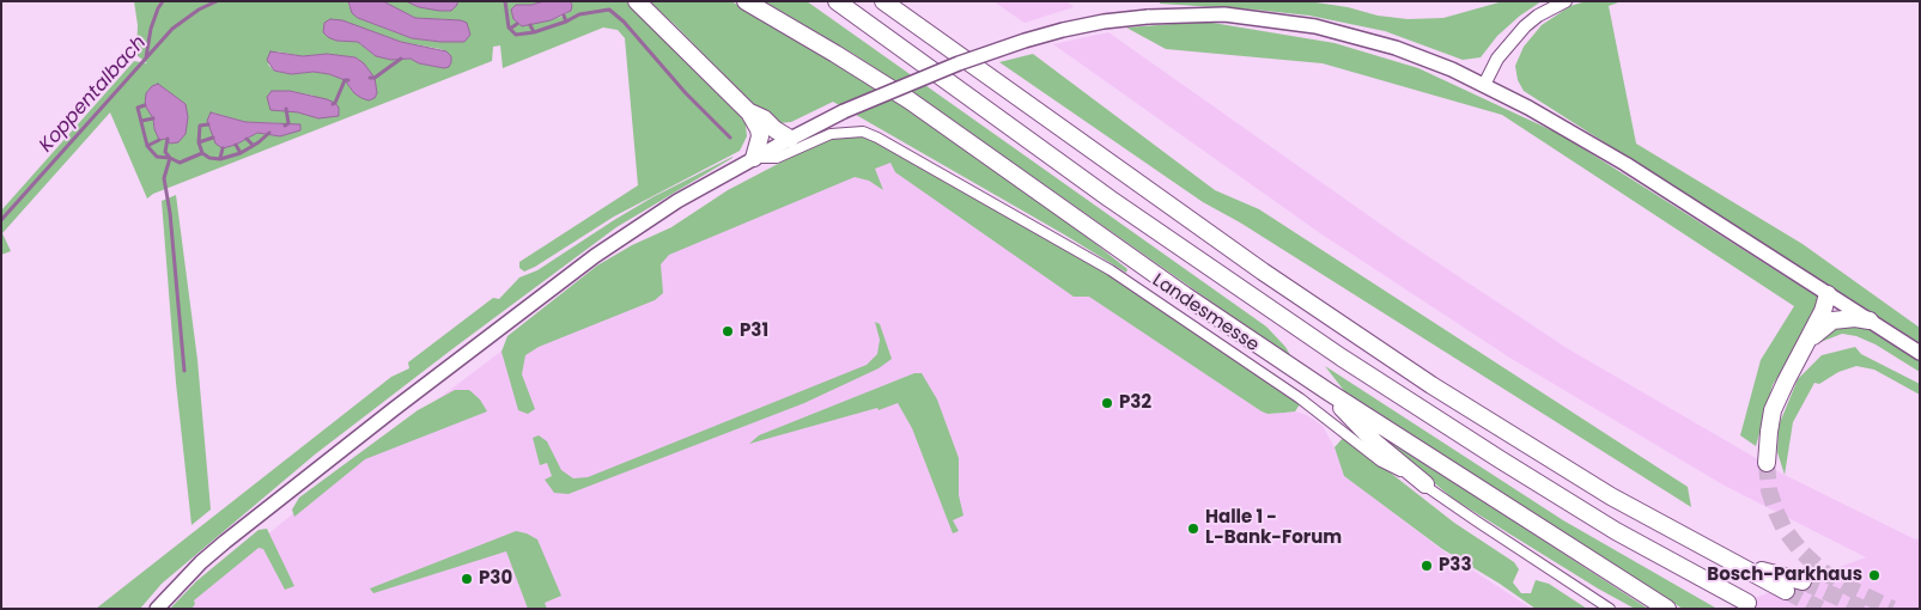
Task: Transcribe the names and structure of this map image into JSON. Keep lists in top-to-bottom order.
{
  "streets": {
    "street": ["Landesmesse"]
  },
  "water": ["Koppentalbach"],
  "places": [
    "P31",
    "P32",
    "Halle 1 - L-Bank-Forum",
    "P33",
    "Bosch-Parkhaus",
    "P30"
  ]
}
